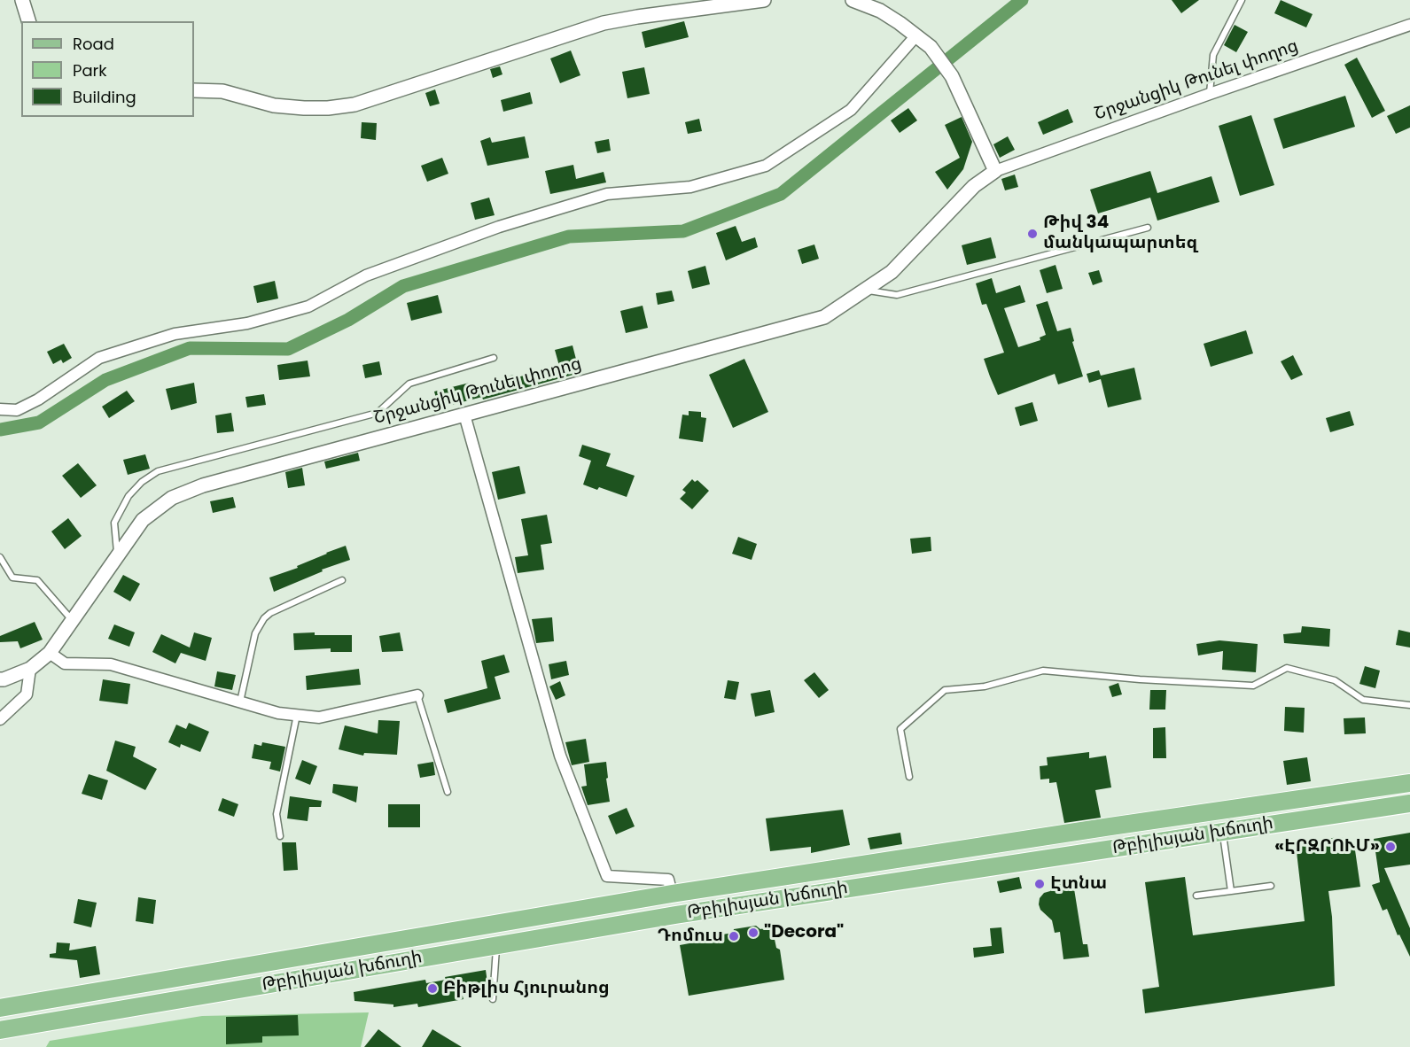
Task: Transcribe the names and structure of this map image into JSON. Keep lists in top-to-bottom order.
{
  "streets": {
    "main road": ["Թբիլիսյան խճուղի"],
    "street": ["Շրջանցիկ Թունել փողոց"]
  },
  "places": [
    "Թիվ 34 մանկապարտեզ",
    "«ԷՐԶՐՈՒՄ»",
    "Էտնա",
    "\"Decora\"",
    "Դոմուս",
    "Բիթլիս Հյուրանոց"
  ],
  "legend": ["Road", "Park", "Building"]
}
